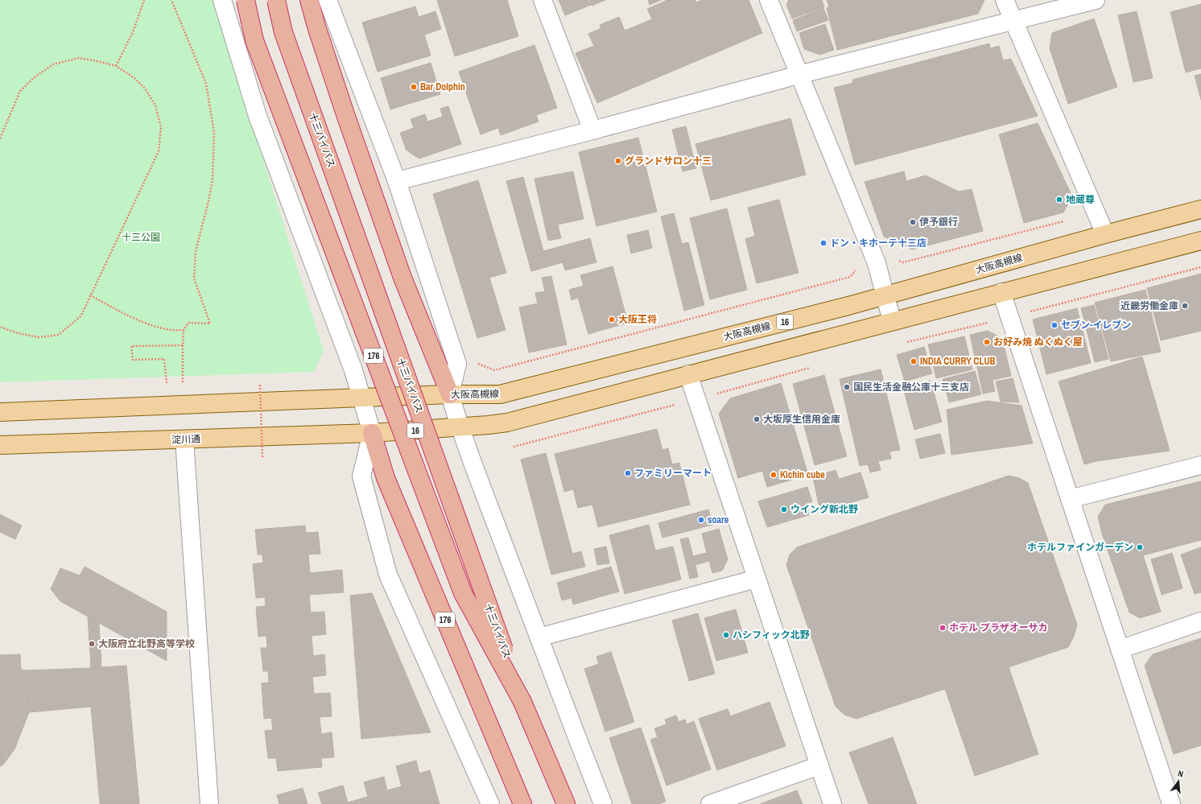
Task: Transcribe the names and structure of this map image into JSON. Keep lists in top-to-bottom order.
{
  "streets": {
    "highway": ["十三バイパス", "176"],
    "main road": ["大阪高槻線", "16", "淀川通"]
  },
  "crossings": [
    ["十三バイパス", "176"],
    ["16", "176"],
    ["16", "淀川通"],
    ["176", "淀川通"]
  ],
  "parks": ["十三公園"],
  "places": [
    "Bar Dolphin",
    "グランドサロン十三",
    "地蔵尊",
    "伊予銀行",
    "ドン・キホーテ十三店",
    "近畿労働金庫",
    "大阪王将",
    "セブン-イレブン",
    "お好み焼 ぬくぬく屋",
    "INDIA CURRY CLUB",
    "国民生活金融公庫十三支店",
    "大坂厚生信用金庫",
    "ファミリーマート",
    "Kichin cube",
    "ウイング新北野",
    "soare",
    "ホテルファインガーデン",
    "ホテル プラザオーサカ",
    "ハシフィック北野",
    "大阪府立北野高等学校"
  ],
  "north": "top"
}
